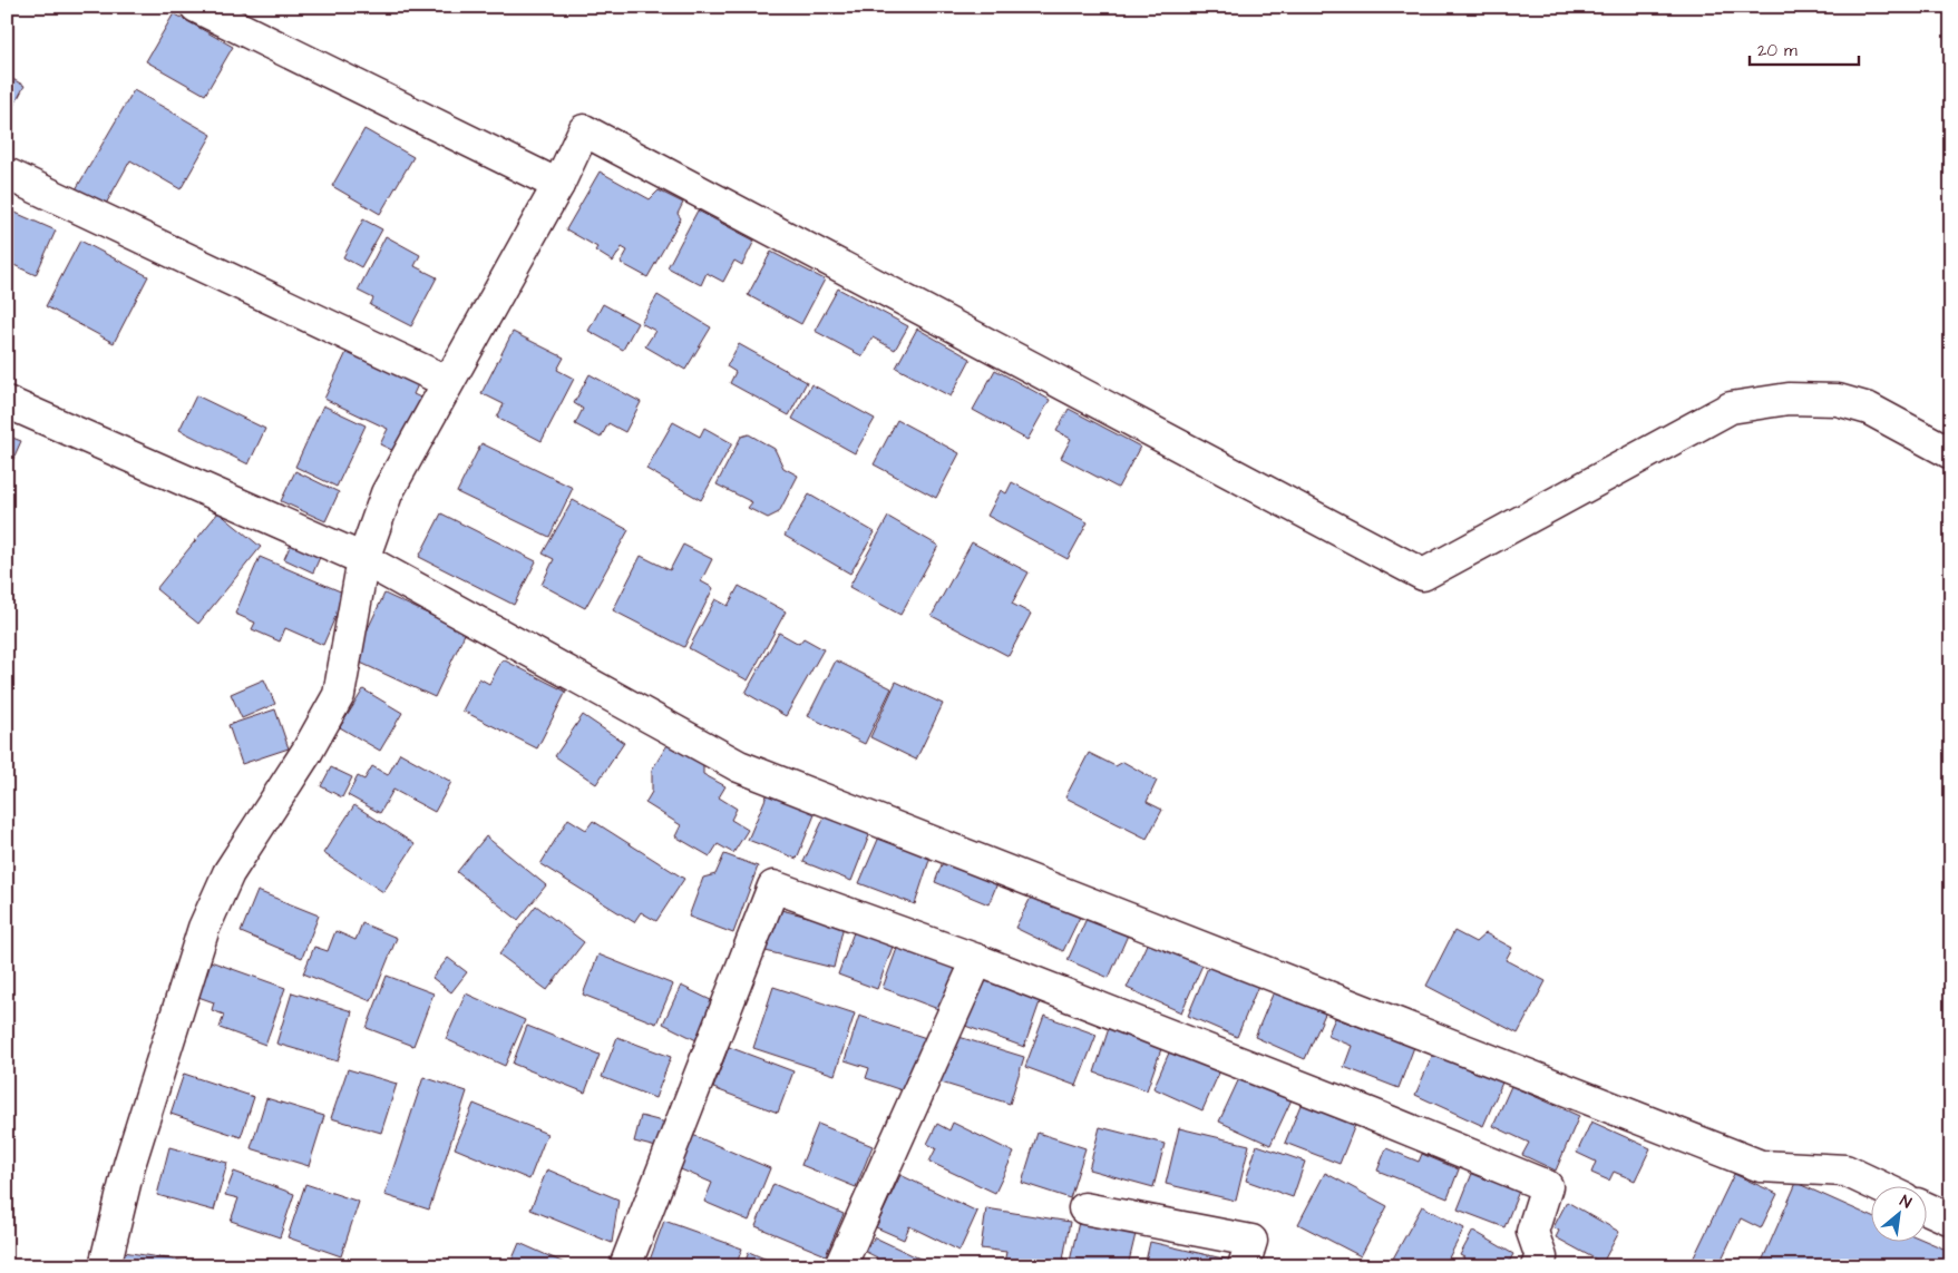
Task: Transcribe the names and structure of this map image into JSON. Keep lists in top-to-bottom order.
{
  "scale_bar": "20 m",
  "north": "top right"
}
